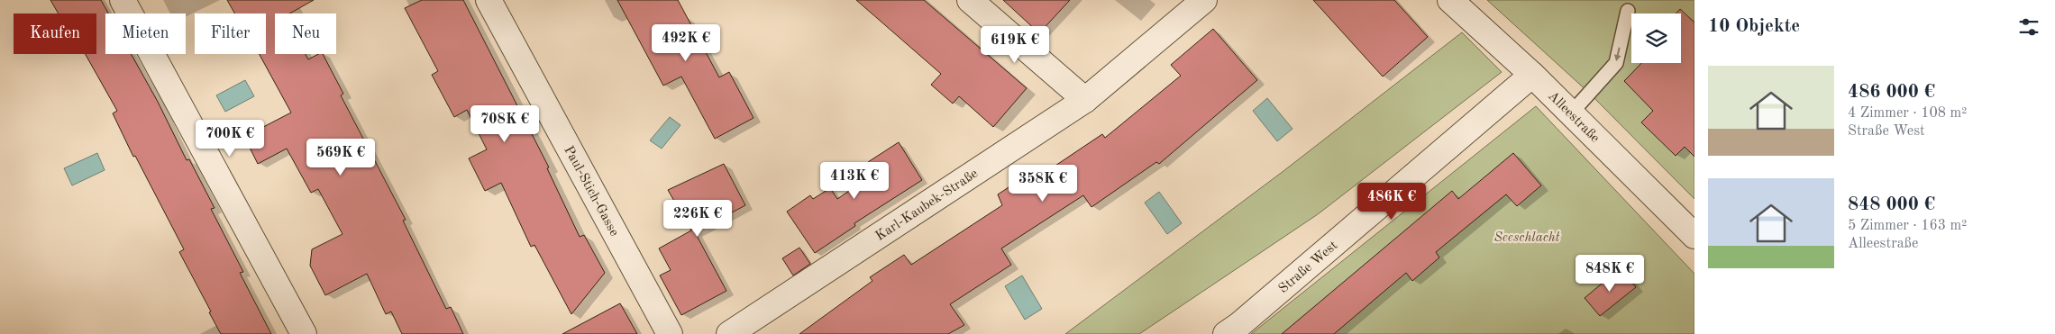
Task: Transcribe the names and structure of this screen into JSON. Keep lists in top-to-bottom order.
{
  "streets": {
    "street": [
      "Alleestraße",
      "Paul-Stich-Gasse",
      "Karl-Kaubek-Straße",
      "Straße West"
    ]
  },
  "crossings": [
    ["Alleestraße", "Straße West"]
  ],
  "parks": ["Seeschlacht"],
  "page": {
    "heading": "10 Objekte",
    "chip": [
      "Kaufen",
      "Mieten",
      "Filter",
      "Neu"
    ],
    "price": [
      "492K €",
      "619K €",
      "708K €",
      "700K €",
      "569K €",
      "413K €",
      "358K €",
      "486K €",
      "226K €",
      "848K €"
    ],
    "list": [
      {
        "name": "486 000 €",
        "note": "4 Zimmer · 108 m² · Straße West"
      },
      {
        "name": "848 000 €",
        "note": "5 Zimmer · 163 m² · Alleestraße"
      }
    ]
  }
}
